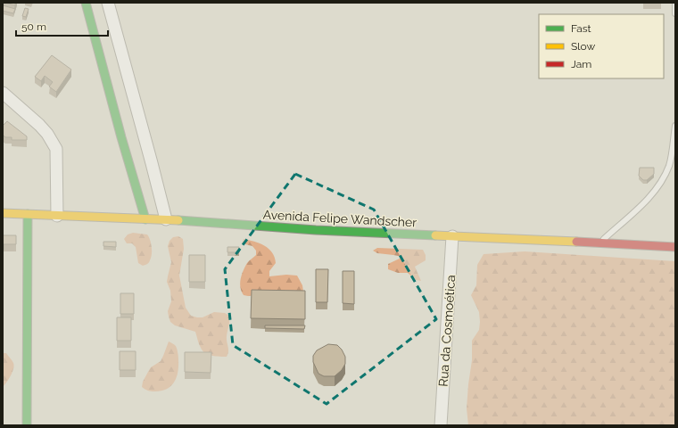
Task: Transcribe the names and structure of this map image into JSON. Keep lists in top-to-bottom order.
{
  "streets": {
    "street": ["Avenida Felipe Wandscher", "Rua da Cosmoética"]
  },
  "crossings": [
    ["Avenida Felipe Wandscher", "Rua da Cosmoética"]
  ],
  "legend": ["Fast", "Slow", "Jam"],
  "scale_bar": "50 m"
}
